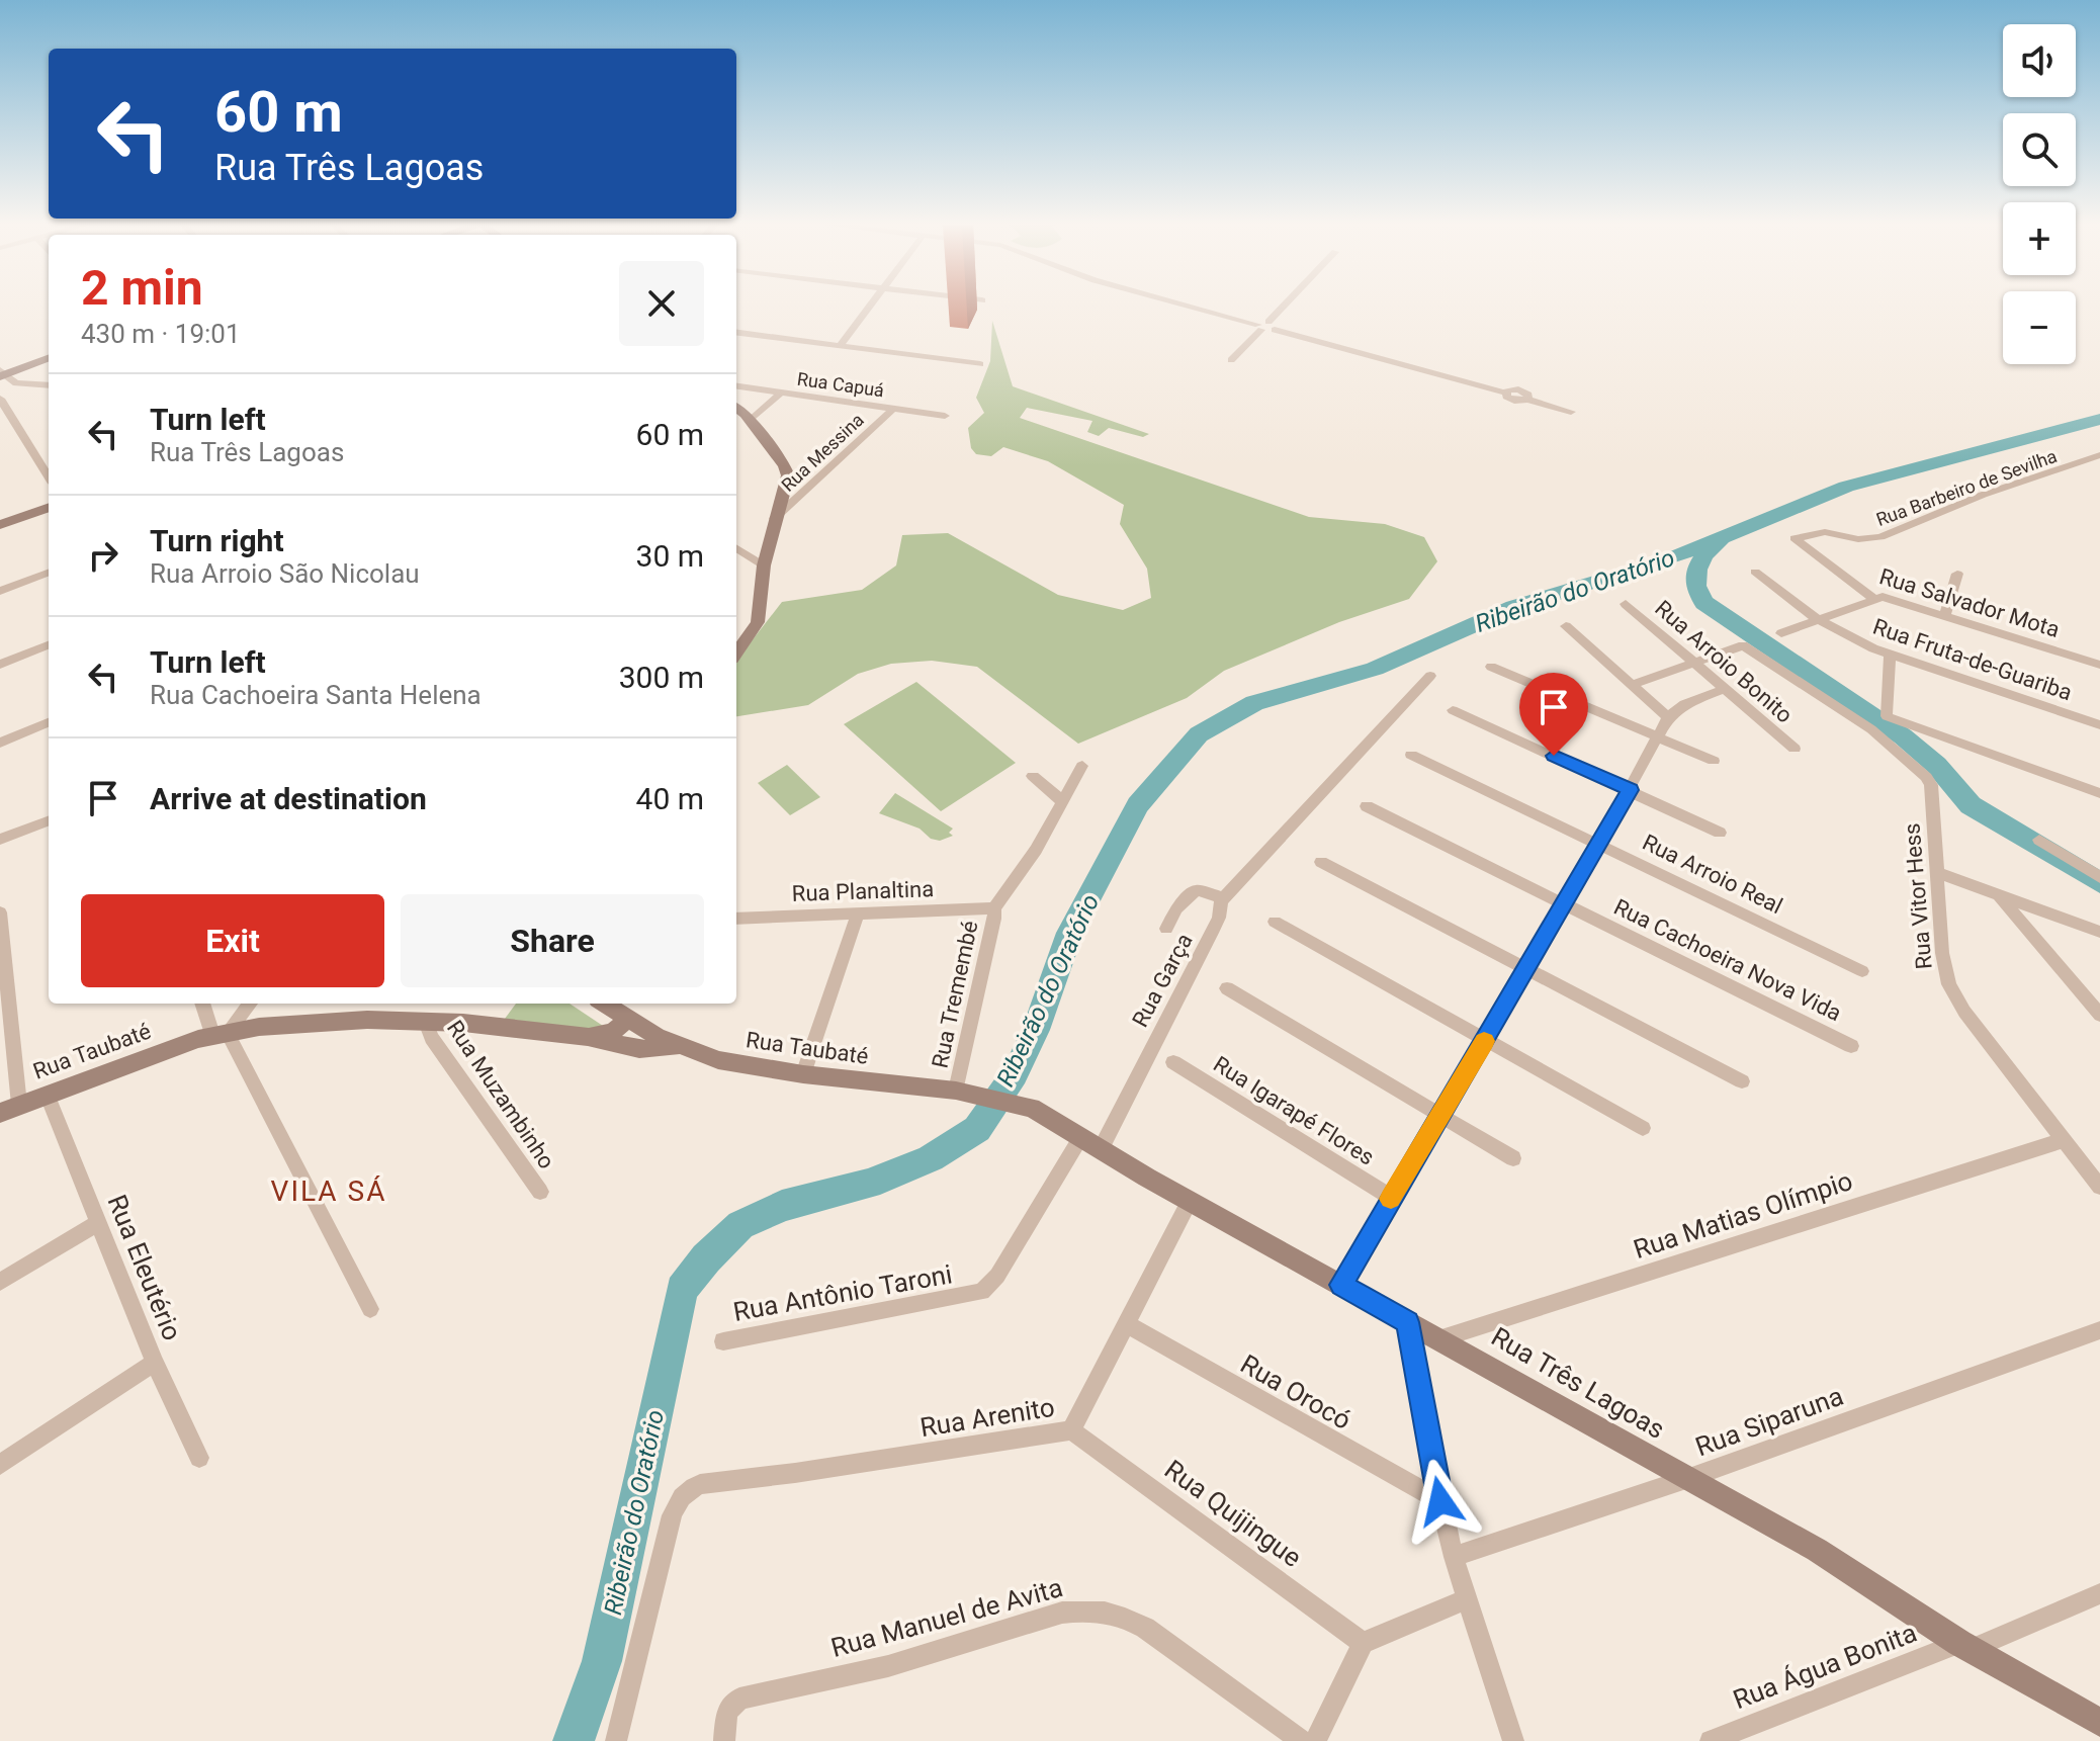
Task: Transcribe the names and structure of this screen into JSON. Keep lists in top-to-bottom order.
{
  "streets": {
    "street": [
      "Rua Capuá",
      "Rua Messina",
      "Rua Barbeiro de Sevilha",
      "Rua Salvador Mota",
      "Rua Fruta-de-Guariba",
      "Rua Arroio Bonito",
      "Rua Arroio Real",
      "Rua Planaltina",
      "Rua Vitor Hess",
      "Rua Cachoeira Nova Vida",
      "Rua Garça",
      "Rua Tremembé",
      "Rua Taubaté",
      "Rua Muzambinho",
      "Rua Igarapé Flores",
      "Rua Matias Olímpio",
      "Rua Eleutério",
      "Rua Antônio Taroni",
      "Rua Três Lagoas",
      "Rua Orocó",
      "Rua Arenito",
      "Rua Siparuna",
      "Rua Quijingue",
      "Rua Manuel de Avita",
      "Rua Água Bonita"
    ]
  },
  "crossings": [
    ["Rua Capuá", "Rua Messina"],
    ["Rua Barbeiro de Sevilha", "Rua Salvador Mota"],
    ["Rua Arroio Bonito", "Rua Vitor Hess"],
    ["Rua Planaltina", "Rua Tremembé"],
    ["Rua Vitor Hess", "Rua Matias Olímpio"],
    ["Rua Garça", "Rua Antônio Taroni"],
    ["Rua Garça", "Rua Três Lagoas"],
    ["Rua Tremembé", "Rua Taubaté"],
    ["Rua Taubaté", "Rua Muzambinho"],
    ["Rua Taubaté", "Rua Eleutério"],
    ["Rua Taubaté", "Rua Três Lagoas"],
    ["Rua Matias Olímpio", "Rua Três Lagoas"],
    ["Rua Antônio Taroni", "Rua Três Lagoas"],
    ["Rua Três Lagoas", "Rua Arenito"],
    ["Rua Três Lagoas", "Rua Siparuna"],
    ["Rua Três Lagoas", "Rua Água Bonita"],
    ["Rua Orocó", "Rua Arenito"],
    ["Rua Arenito", "Rua Quijingue"]
  ],
  "districts": ["VILA SÁ"],
  "water": ["Ribeirão do Oratório"],
  "page": {
    "map_buttons": ["+", "−"],
    "turn": ["60 m", "Rua Três Lagoas"],
    "heading": ["2 min", "430 m · 19:01"],
    "list": [
      {
        "name": "Turn left",
        "note": "Rua Três Lagoas",
        "value": "60 m"
      },
      {
        "name": "Turn right",
        "note": "Rua Arroio São Nicolau",
        "value": "30 m"
      },
      {
        "name": "Turn left",
        "note": "Rua Cachoeira Santa Helena",
        "value": "300 m"
      },
      {
        "name": "Arrive at destination",
        "value": "40 m"
      }
    ],
    "buttons": ["Exit", "Share"]
  }
}
